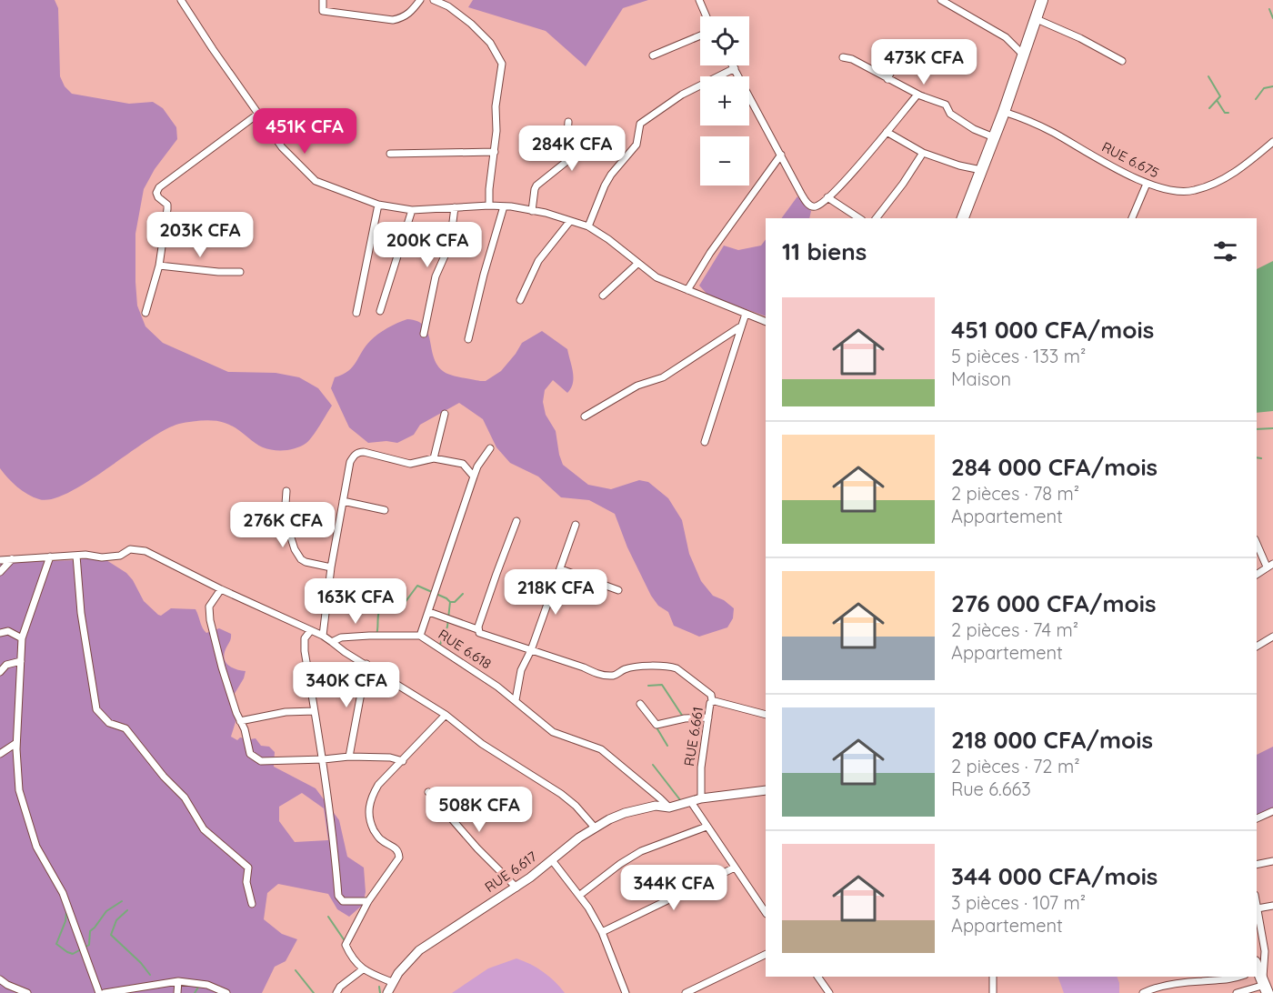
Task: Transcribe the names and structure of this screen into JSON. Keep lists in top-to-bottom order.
{
  "streets": {
    "street": [
      "RUE 6.675",
      "RUE 6.618",
      "RUE 6.661",
      "RUE 6.617"
    ]
  },
  "crossings": [
    ["RUE 6.618", "RUE 6.617"],
    ["RUE 6.661", "RUE 6.617"]
  ],
  "page": {
    "map_buttons": ["+", "−"],
    "price": [
      "473K CFA",
      "451K CFA",
      "284K CFA",
      "203K CFA",
      "200K CFA",
      "276K CFA",
      "218K CFA",
      "163K CFA",
      "340K CFA",
      "508K CFA",
      "344K CFA"
    ],
    "heading": "11 biens",
    "list": [
      {
        "name": "451 000 CFA/mois",
        "note": "5 pièces · 133 m² · Maison"
      },
      {
        "name": "284 000 CFA/mois",
        "note": "2 pièces · 78 m² · Appartement"
      },
      {
        "name": "276 000 CFA/mois",
        "note": "2 pièces · 74 m² · Appartement"
      },
      {
        "name": "218 000 CFA/mois",
        "note": "2 pièces · 72 m² · Rue 6.663"
      },
      {
        "name": "344 000 CFA/mois",
        "note": "3 pièces · 107 m² · Appartement"
      }
    ]
  }
}
